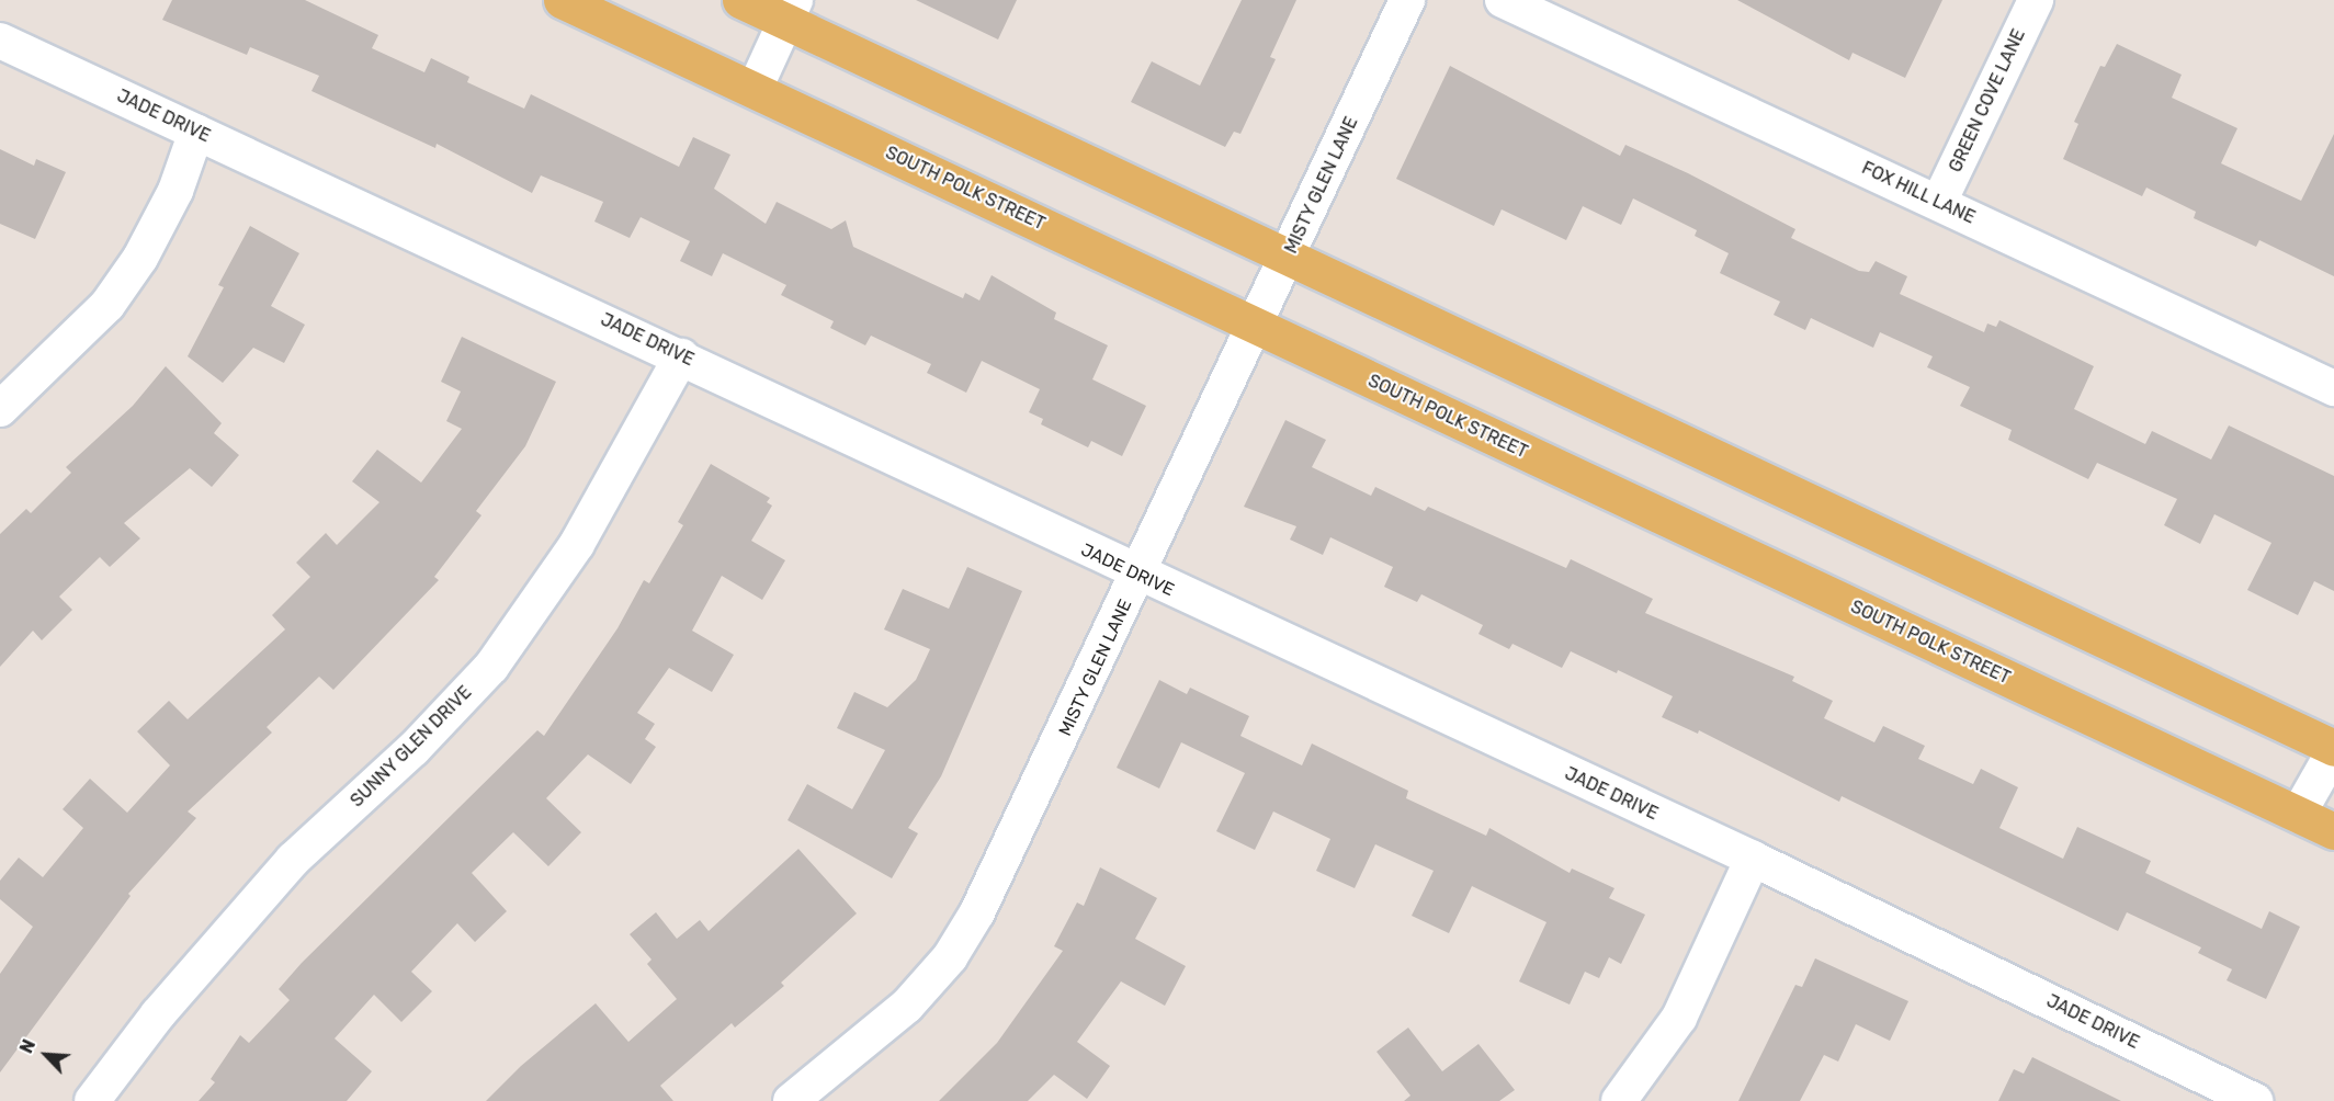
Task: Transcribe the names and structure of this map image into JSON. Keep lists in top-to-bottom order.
{
  "streets": {
    "main road": ["SOUTH POLK STREET"],
    "street": [
      "GREEN COVE LANE",
      "JADE DRIVE",
      "MISTY GLEN LANE",
      "FOX HILL LANE",
      "SUNNY GLEN DRIVE"
    ]
  },
  "crossings": [
    ["GREEN COVE LANE", "FOX HILL LANE"],
    ["JADE DRIVE", "MISTY GLEN LANE"],
    ["JADE DRIVE", "SUNNY GLEN DRIVE"],
    ["MISTY GLEN LANE", "SOUTH POLK STREET"]
  ],
  "north": "top left"
}
